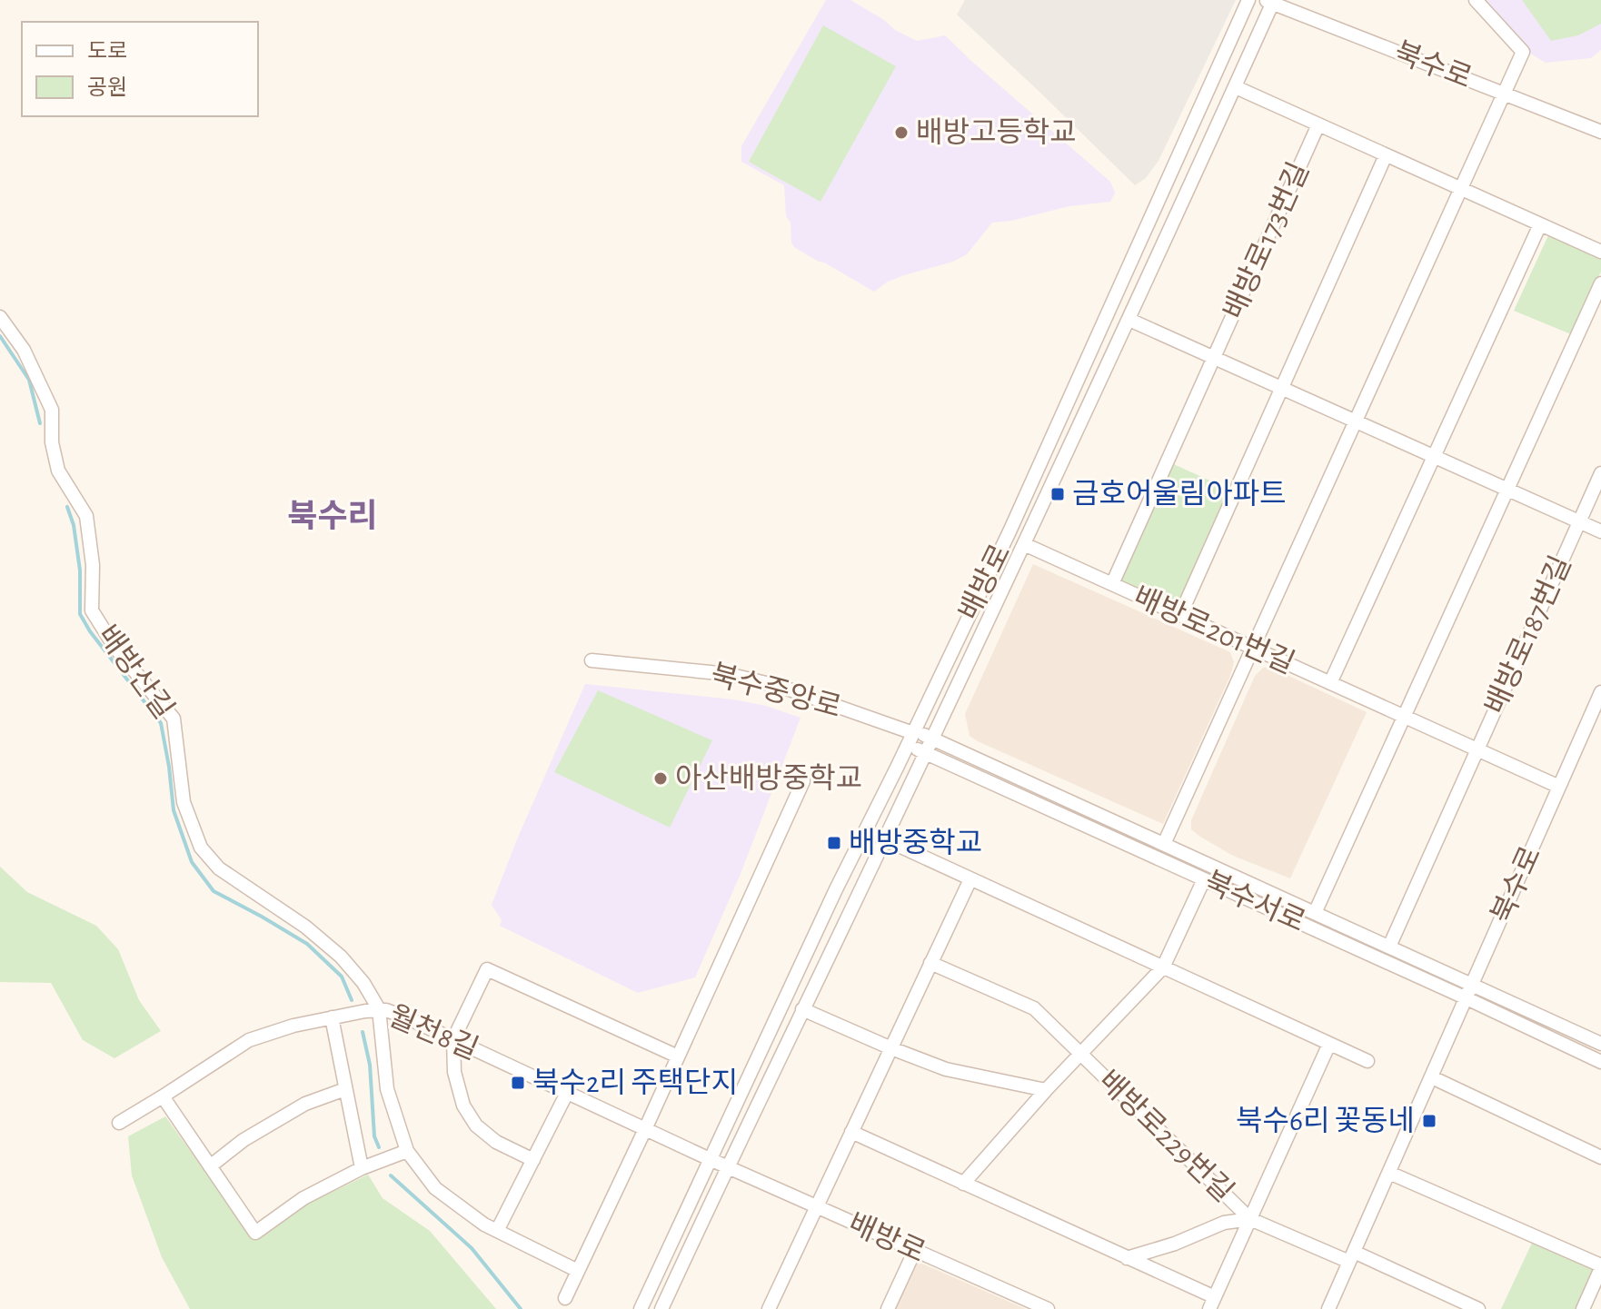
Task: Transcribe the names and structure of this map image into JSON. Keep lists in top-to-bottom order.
{
  "streets": {
    "street": [
      "북수로",
      "배방로173번길",
      "배방로",
      "배방로201번길",
      "배방로187번길",
      "배방산길",
      "북수중앙로",
      "북수서로",
      "월천8길",
      "배방로229번길"
    ]
  },
  "crossings": [
    ["북수로", "배방로"],
    ["북수로", "배방로201번길"],
    ["북수로", "북수서로"],
    ["북수로", "배방로229번길"],
    ["배방로173번길", "배방로"],
    ["배방로173번길", "배방로187번길"],
    ["배방로", "배방로201번길"],
    ["배방로", "배방로187번길"],
    ["배방로", "북수중앙로"],
    ["배방로", "북수서로"],
    ["배방로", "월천8길"],
    ["배방로201번길", "배방로187번길"],
    ["배방산길", "월천8길"],
    ["북수중앙로", "북수서로"],
    ["북수서로", "배방로229번길"]
  ],
  "districts": ["북수리"],
  "places": {
    "other": ["배방고등학교", "아산배방중학교"],
    "transit": [
      "금호어울림아파트",
      "배방중학교",
      "북수2리 주택단지",
      "북수6리 꽃동네"
    ]
  },
  "legend": ["도로", "공원"]
}
